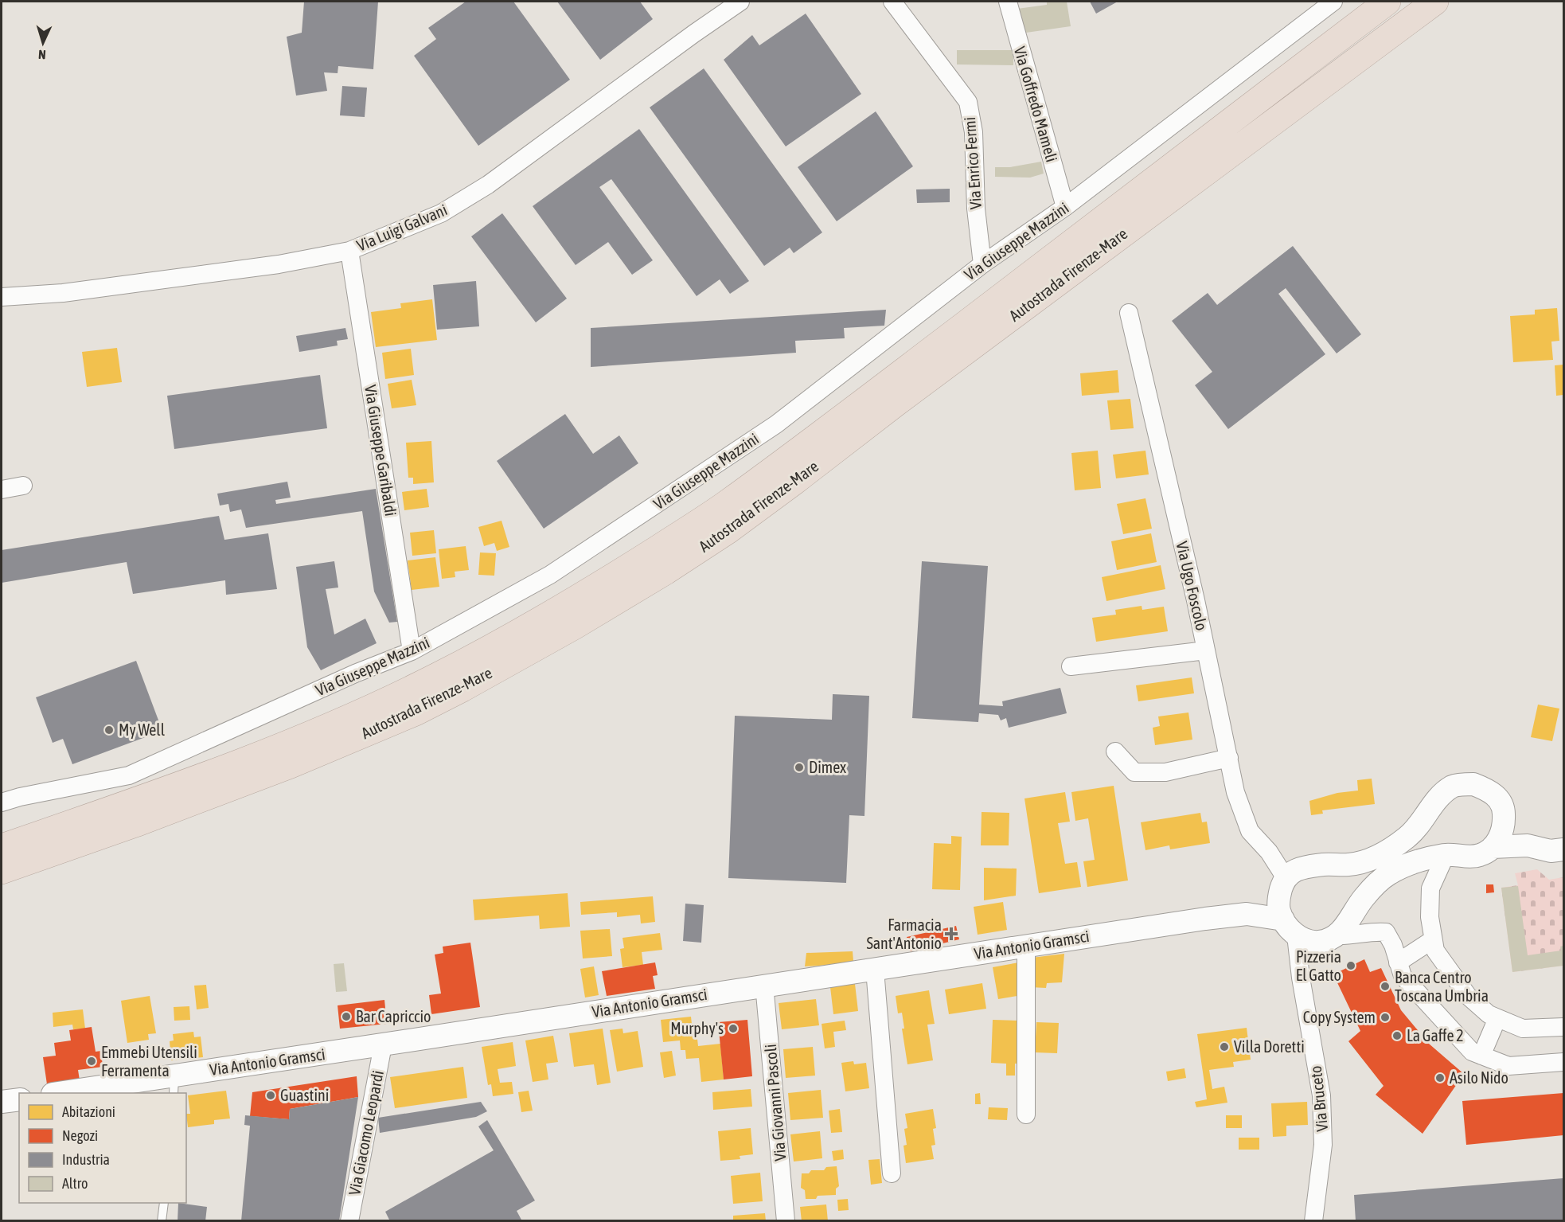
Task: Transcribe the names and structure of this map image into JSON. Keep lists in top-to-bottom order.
{
  "streets": {
    "highway": ["Autostrada Firenze-Mare"],
    "street": [
      "Via Goffredo Mameli",
      "Via Enrico Fermi",
      "Via Luigi Galvani",
      "Via Giuseppe Mazzini",
      "Via Giuseppe Garibaldi",
      "Via Ugo Foscolo",
      "Via Antonio Gramsci",
      "Via Bruceto",
      "Via Giovanni Pascoli",
      "Via Giacomo Leopardi"
    ]
  },
  "crossings": [
    ["Via Goffredo Mameli", "Via Giuseppe Mazzini"],
    ["Via Enrico Fermi", "Via Giuseppe Mazzini"],
    ["Via Luigi Galvani", "Via Giuseppe Garibaldi"],
    ["Via Giuseppe Mazzini", "Via Giuseppe Garibaldi"],
    ["Via Ugo Foscolo", "Via Antonio Gramsci"],
    ["Via Antonio Gramsci", "Via Bruceto"],
    ["Via Antonio Gramsci", "Via Giovanni Pascoli"],
    ["Via Antonio Gramsci", "Via Giacomo Leopardi"]
  ],
  "places": {
    "other": [
      "My Well",
      "Dimex",
      "Pizzeria El Gatto",
      "Banca Centro Toscana Umbria",
      "Bar Capriccio",
      "Copy System",
      "Murphy's",
      "La Gaffe 2",
      "Villa Doretti",
      "Emmebi Utensili Ferramenta",
      "Asilo Nido",
      "Guastini"
    ],
    "health": ["Farmacia Sant'Antonio"]
  },
  "legend": [
    "Abitazioni",
    "Negozi",
    "Industria",
    "Altro"
  ],
  "north": "bottom"
}
